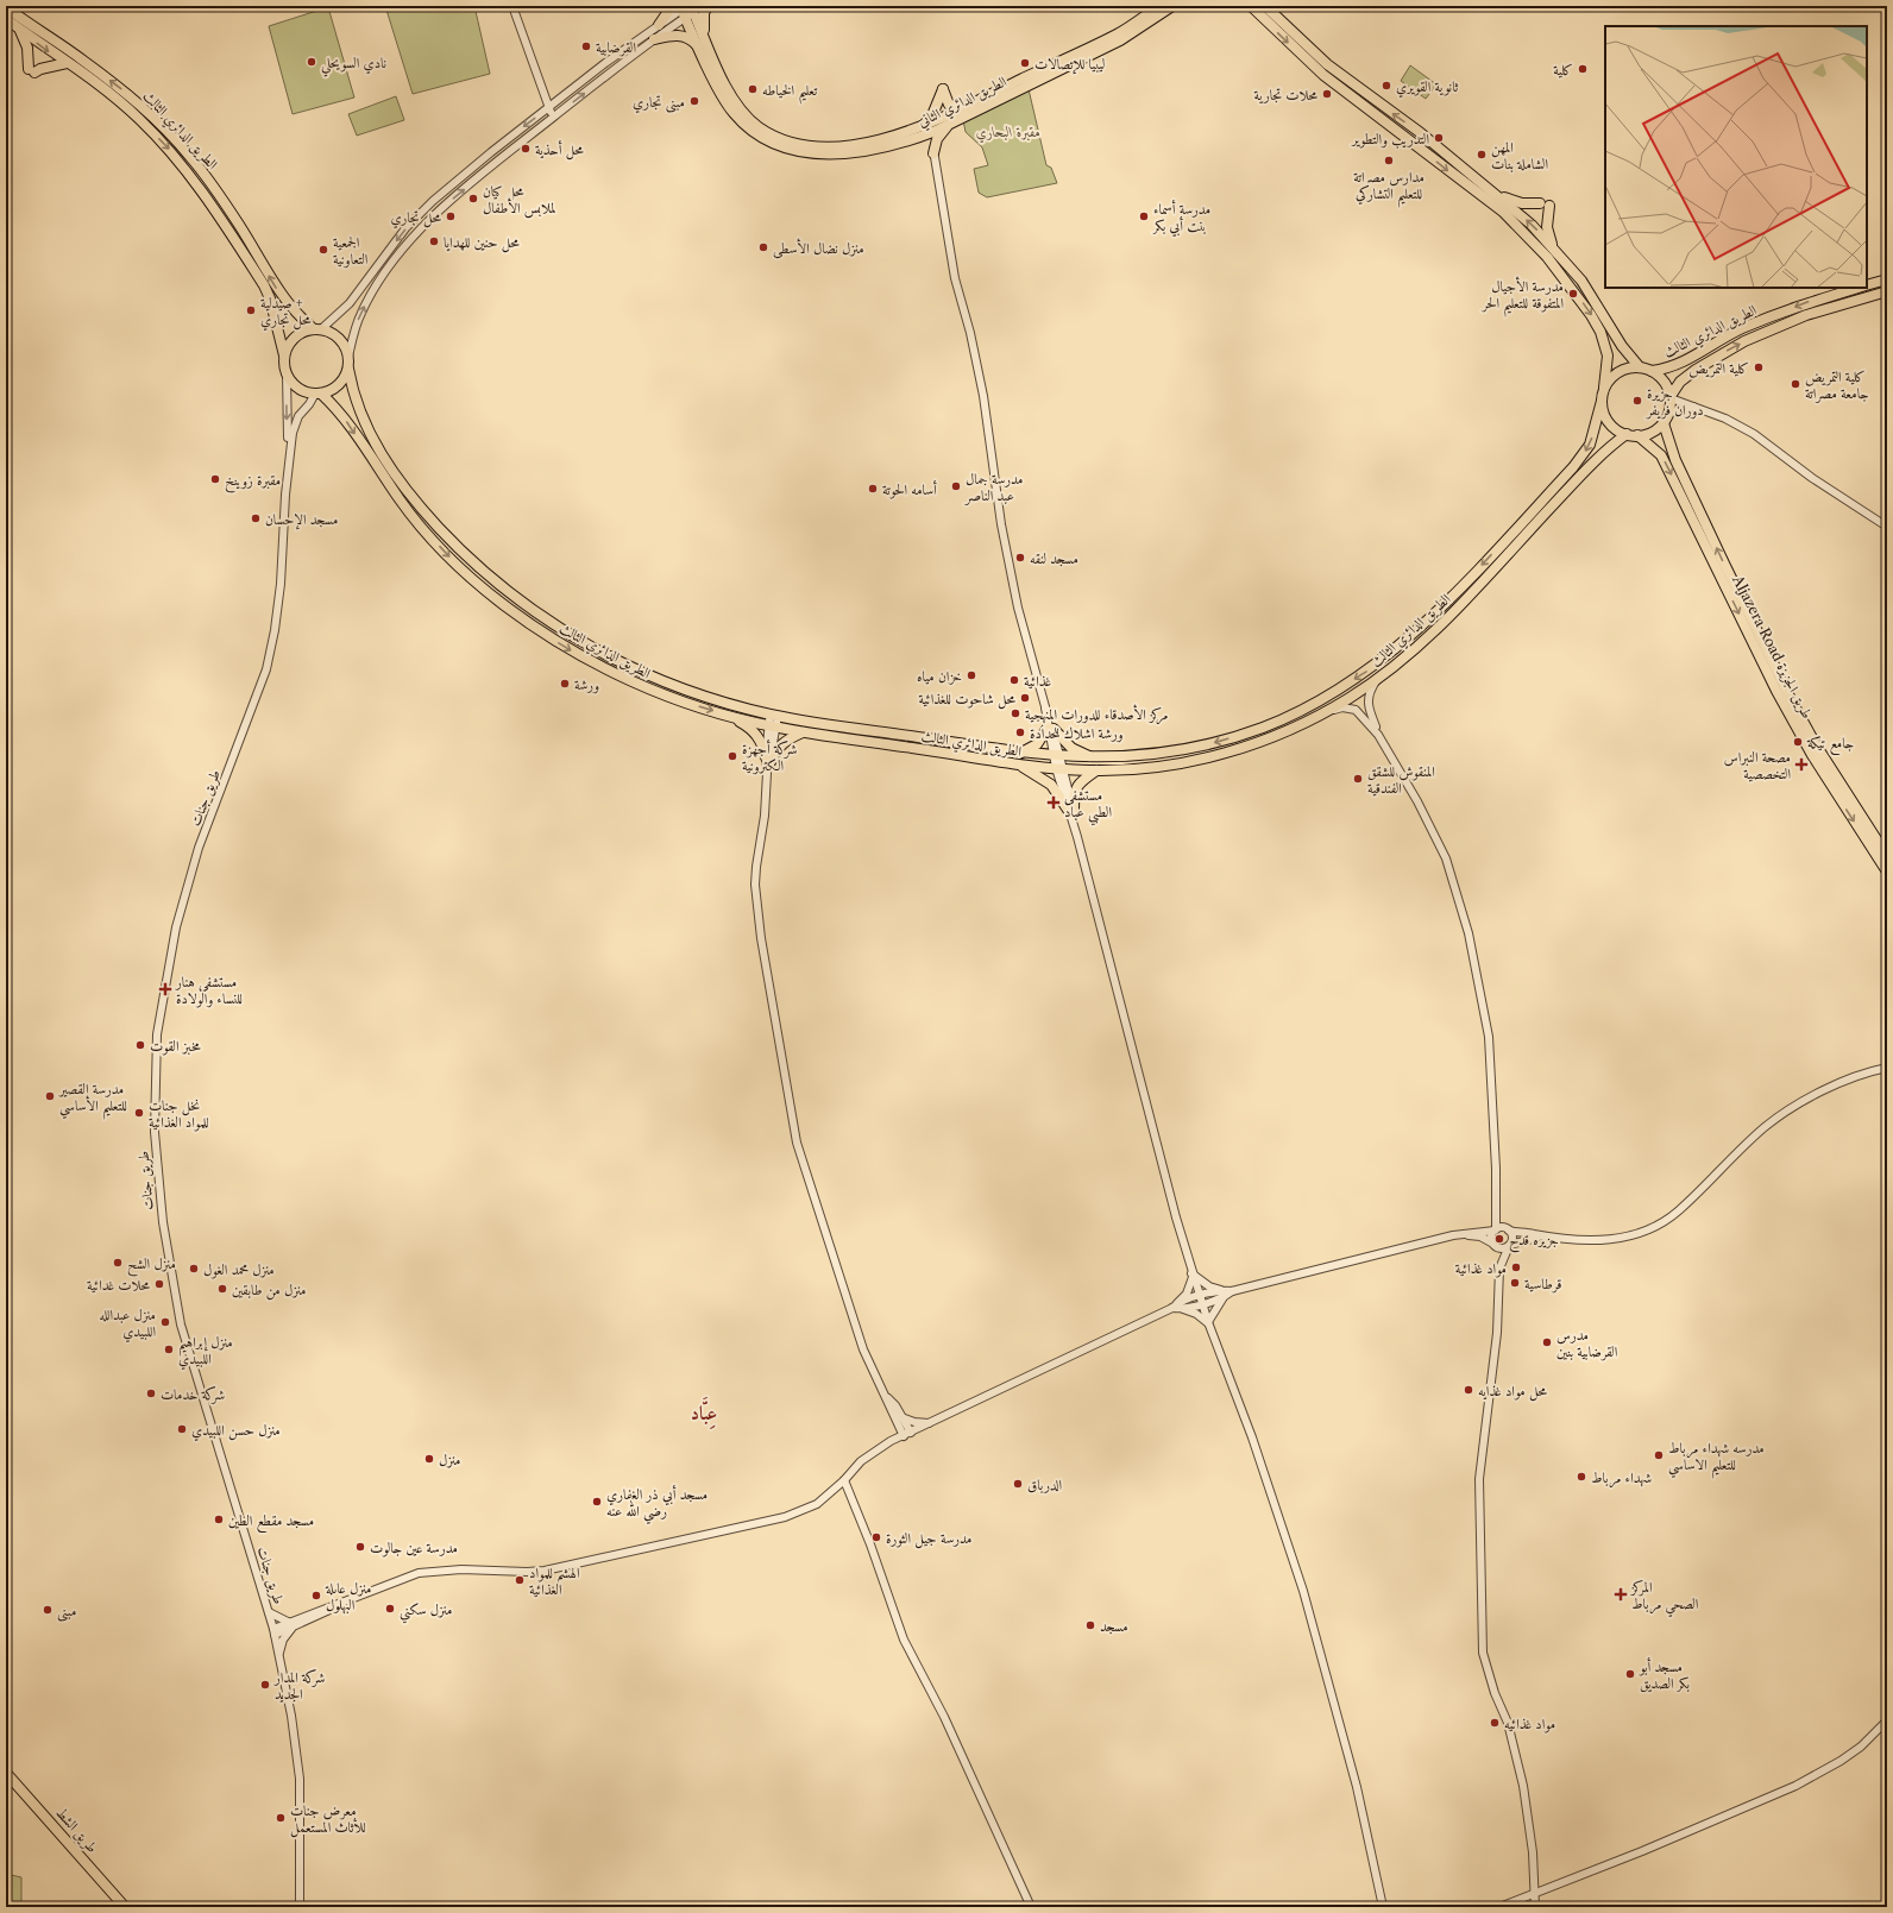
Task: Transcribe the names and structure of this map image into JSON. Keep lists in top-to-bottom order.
{
  "streets": {
    "main road": [
      "الطريق الدائري الثاني",
      "الطريق الدائري الثالث",
      "Aljazera Road طريق الجزيزة",
      "طريق الشط"
    ],
    "street": ["طريق جنات"]
  },
  "crossings": [
    ["الطريق الدائري الثالث", "Aljazera Road طريق الجزيزة"]
  ],
  "districts": ["عِبَّاد"],
  "parks": ["مقبرة البحاري"],
  "places": {
    "other": [
      "القرضابية",
      "نادي السويحلي",
      "ليبيا للإتصالات",
      "كلية",
      "ثانوية القويري",
      "تعليم الخياطه",
      "محلات تجارية",
      "مبنى تجاري",
      "التدريب والتطوير",
      "محل أحذية",
      "المهن الشاملة بنات",
      "مدارس مصراتة للتعليم التشاركي",
      "محل كيان لملابس الأطفال",
      "محل تجاري",
      "مدرسة أسماء بنت أبي بكر",
      "محل حنين للهدايا",
      "منزل نضال الأسطى",
      "الجمعية التعاونية",
      "مدرسة الأجيال المتفوقة للتعليم الحر",
      "صيدلية + محل تجاري",
      "كلية التمريض",
      "كلية التمريض جامعة مصراتة",
      "جزيرة دوران فريفر",
      "مقبرة زوينخ",
      "مدرسة جمال عبد الناصر",
      "أسامه الحوتة",
      "مسجد الإحسان",
      "مسجد لنقه",
      "خزان مياه",
      "غذائية",
      "ورشة",
      "محل شاحوت للغذائية",
      "مركز الأصدقاء للدورات المنهجية",
      "ورشة اشلاك للحدادة",
      "جامع تيكة",
      "شركة أجهزة الكترونية",
      "المنقوش للشقق الفندقية",
      "مخبز القوت",
      "مدرسة القصير للتعليم الأساسي",
      "نخل جنات للمواد الغذائية",
      "جزيره قدح",
      "منزل الشح",
      "مواد غذائية",
      "منزل محمد الغول",
      "قرطاسية",
      "محلات غدائية",
      "منزل من طابقين",
      "منزل عبدالله اللبيدي",
      "مدرس القرضابية بنين",
      "منزل إبراهيم اللبيدي",
      "محل مواد غذايه",
      "شركة خدمات",
      "منزل حسن اللبيدي",
      "مدرسه شهداء مرباط للتعليم الاساسي",
      "منزل",
      "شهداء مرباط",
      "الدرباق",
      "مسجد أبي ذر الغفاري رضي الله عنه",
      "مسجد مقطع الطين",
      "مدرسة جيل الثورة",
      "مدرسة عين جالوت",
      "الهشم للمواد الغذائية",
      "منزل عاىلة البهلول",
      "منزل سكني",
      "مبنى",
      "مسجد",
      "مسجد أبو بكر الصديق",
      "شركة المدار الجديد",
      "مواد غذائيه",
      "معرض جنات للأثاث المستعمل"
    ],
    "health": [
      "مصحة النبراس التخصصية",
      "مستشفى الطبي عباد",
      "مستشفى هنار للنساء والولادة",
      "المركز الصحي مرباط"
    ]
  }
}
